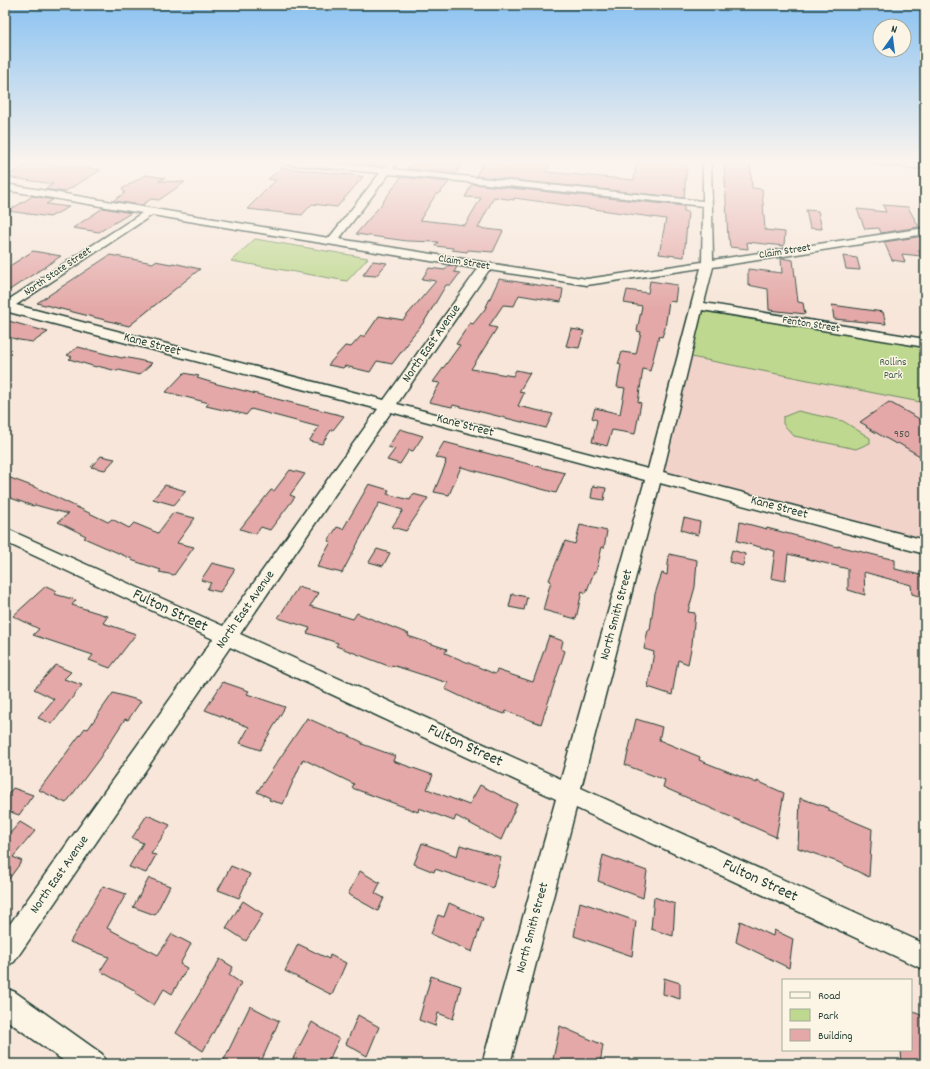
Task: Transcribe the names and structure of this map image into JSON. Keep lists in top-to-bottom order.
{
  "streets": {
    "street": [
      "Claim Street",
      "North State Street",
      "Fenton Street",
      "North East Avenue",
      "Kane Street",
      "Fulton Street",
      "North Smith Street"
    ]
  },
  "crossings": [
    ["Claim Street", "North State Street"],
    ["Claim Street", "North East Avenue"],
    ["Claim Street", "North Smith Street"],
    ["North State Street", "Kane Street"],
    ["Fenton Street", "North Smith Street"],
    ["North East Avenue", "Kane Street"],
    ["North East Avenue", "Fulton Street"],
    ["Kane Street", "North Smith Street"],
    ["Fulton Street", "North Smith Street"]
  ],
  "parks": ["Rollins Park"],
  "house_numbers": ["950"],
  "legend": ["Road", "Park", "Building"],
  "north": "top"
}
